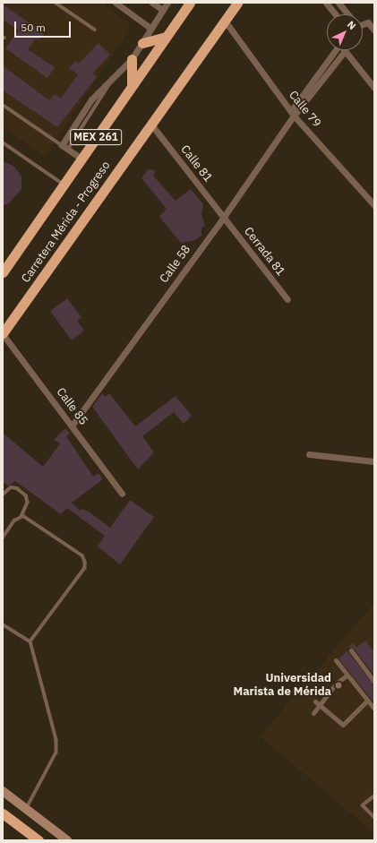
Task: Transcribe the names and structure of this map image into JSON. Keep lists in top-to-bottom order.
{
  "streets": {
    "highway": ["MEX 261", "Carretera Mérida - Progreso"],
    "street": [
      "Calle 79",
      "Calle 81",
      "Cerrada 81",
      "Calle 58",
      "Calle 85"
    ]
  },
  "crossings": [
    ["Calle 79", "Carretera Mérida - Progreso"],
    ["Calle 79", "Calle 58"],
    ["Calle 81", "Carretera Mérida - Progreso"],
    ["Calle 81", "Cerrada 81"],
    ["Calle 81", "Calle 58"],
    ["Carretera Mérida - Progreso", "Calle 85"],
    ["Cerrada 81", "Calle 58"],
    ["Calle 58", "Calle 85"]
  ],
  "places": ["Universidad Marista de Mérida"],
  "scale_bar": "50 m",
  "north": "top right"
}
